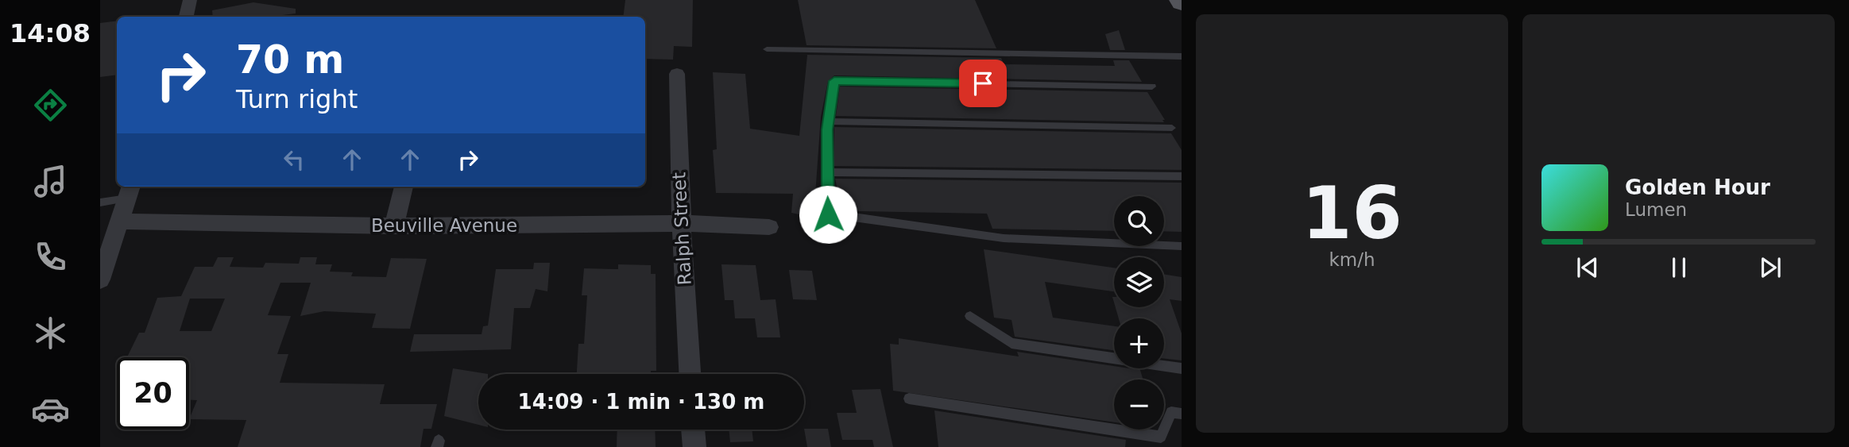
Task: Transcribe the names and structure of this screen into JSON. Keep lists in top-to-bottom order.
{
  "streets": {
    "street": ["Beuville Avenue", "Ralph Street"]
  },
  "crossings": [
    ["Beuville Avenue", "Ralph Street"]
  ],
  "page": {
    "tabs": "14:08",
    "tile": ["16", "km/h"],
    "turn": ["70 m", "Turn right"],
    "song": ["Golden Hour", "Lumen"],
    "map_buttons": ["+", "−"],
    "limit": "20",
    "trip": "14:09 · 1 min · 130 m"
  }
}
